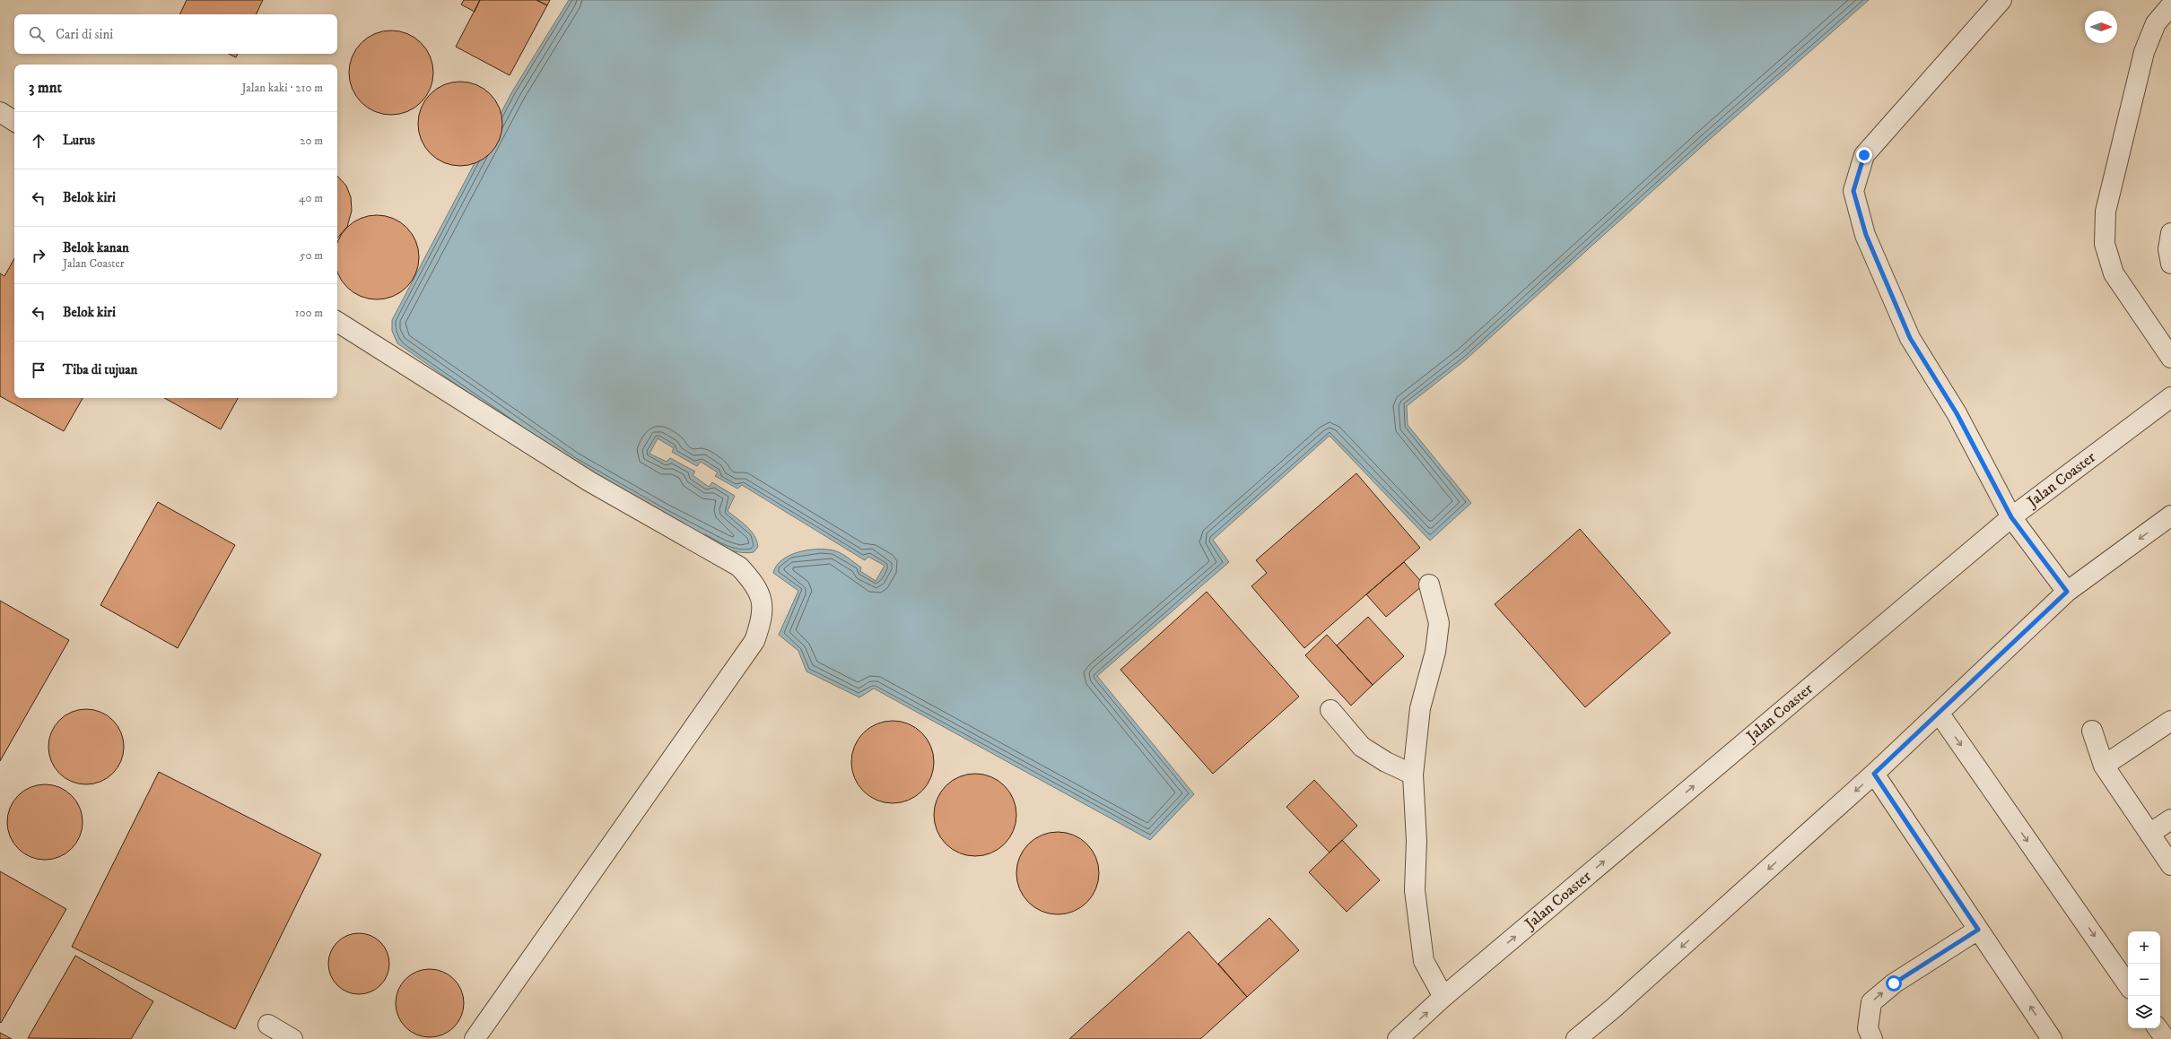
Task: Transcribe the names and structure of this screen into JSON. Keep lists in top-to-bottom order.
{
  "streets": {
    "lane": ["Jalan Coaster"]
  },
  "north": "right",
  "page": {
    "search": "Cari di sini",
    "heading": ["3 mnt", "Jalan kaki · 210 m"],
    "list": [
      ["Lurus", "20 m"],
      ["Belok kiri", "40 m"],
      ["Belok kanan", "Jalan Coaster", "50 m"],
      ["Belok kiri", "100 m"],
      "Tiba di tujuan"
    ],
    "map_buttons": ["+", "−"]
  }
}
